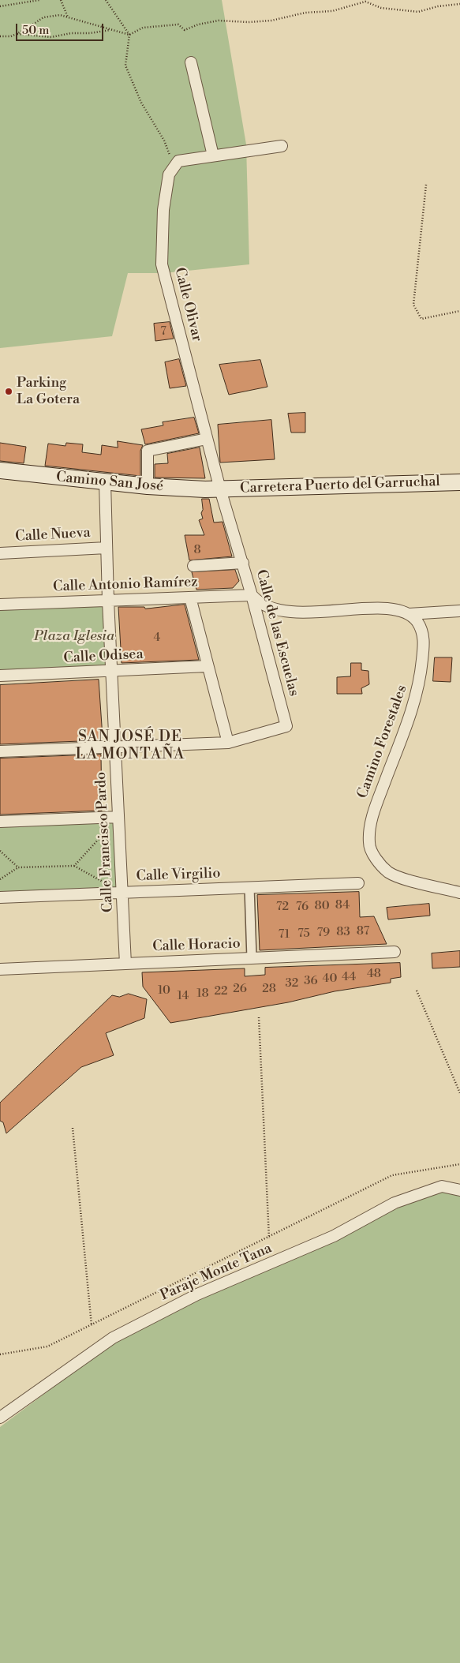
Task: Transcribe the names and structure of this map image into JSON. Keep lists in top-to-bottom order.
{
  "streets": {
    "main road": ["Camino San José", "Carretera Puerto del Garruchal"],
    "street": [
      "Calle Olivar",
      "Calle Nueva",
      "Calle Antonio Ramírez",
      "Calle de las Escuelas",
      "Calle Odisea",
      "Camino Forestales",
      "Calle Francisco Pardo",
      "Calle Virgilio",
      "Calle Horacio",
      "Paraje Monte Tana"
    ]
  },
  "crossings": [
    ["Calle Olivar", "Camino San José"],
    ["Calle Olivar", "Carretera Puerto del Garruchal"],
    ["Calle Olivar", "Calle de las Escuelas"],
    ["Camino San José", "Carretera Puerto del Garruchal"],
    ["Camino San José", "Calle de las Escuelas"],
    ["Camino San José", "Calle Francisco Pardo"],
    ["Carretera Puerto del Garruchal", "Calle de las Escuelas"],
    ["Calle Nueva", "Calle Francisco Pardo"],
    ["Calle Antonio Ramírez", "Calle de las Escuelas"],
    ["Calle Antonio Ramírez", "Calle Francisco Pardo"],
    ["Calle Odisea", "Calle Francisco Pardo"],
    ["Calle Francisco Pardo", "Calle Virgilio"],
    ["Calle Francisco Pardo", "Calle Horacio"]
  ],
  "districts": ["SAN JOSÉ DE LA MONTAÑA"],
  "parks": ["Plaza Iglesia"],
  "places": ["Parking La Gotera"],
  "house_numbers": [
    "7",
    "8",
    "4",
    "84",
    "80",
    "72",
    "76",
    "87",
    "83",
    "79",
    "75",
    "71",
    "48",
    "44",
    "40",
    "36",
    "32",
    "26",
    "28",
    "10",
    "22",
    "18",
    "14"
  ],
  "scale_bar": "50 m"
}
